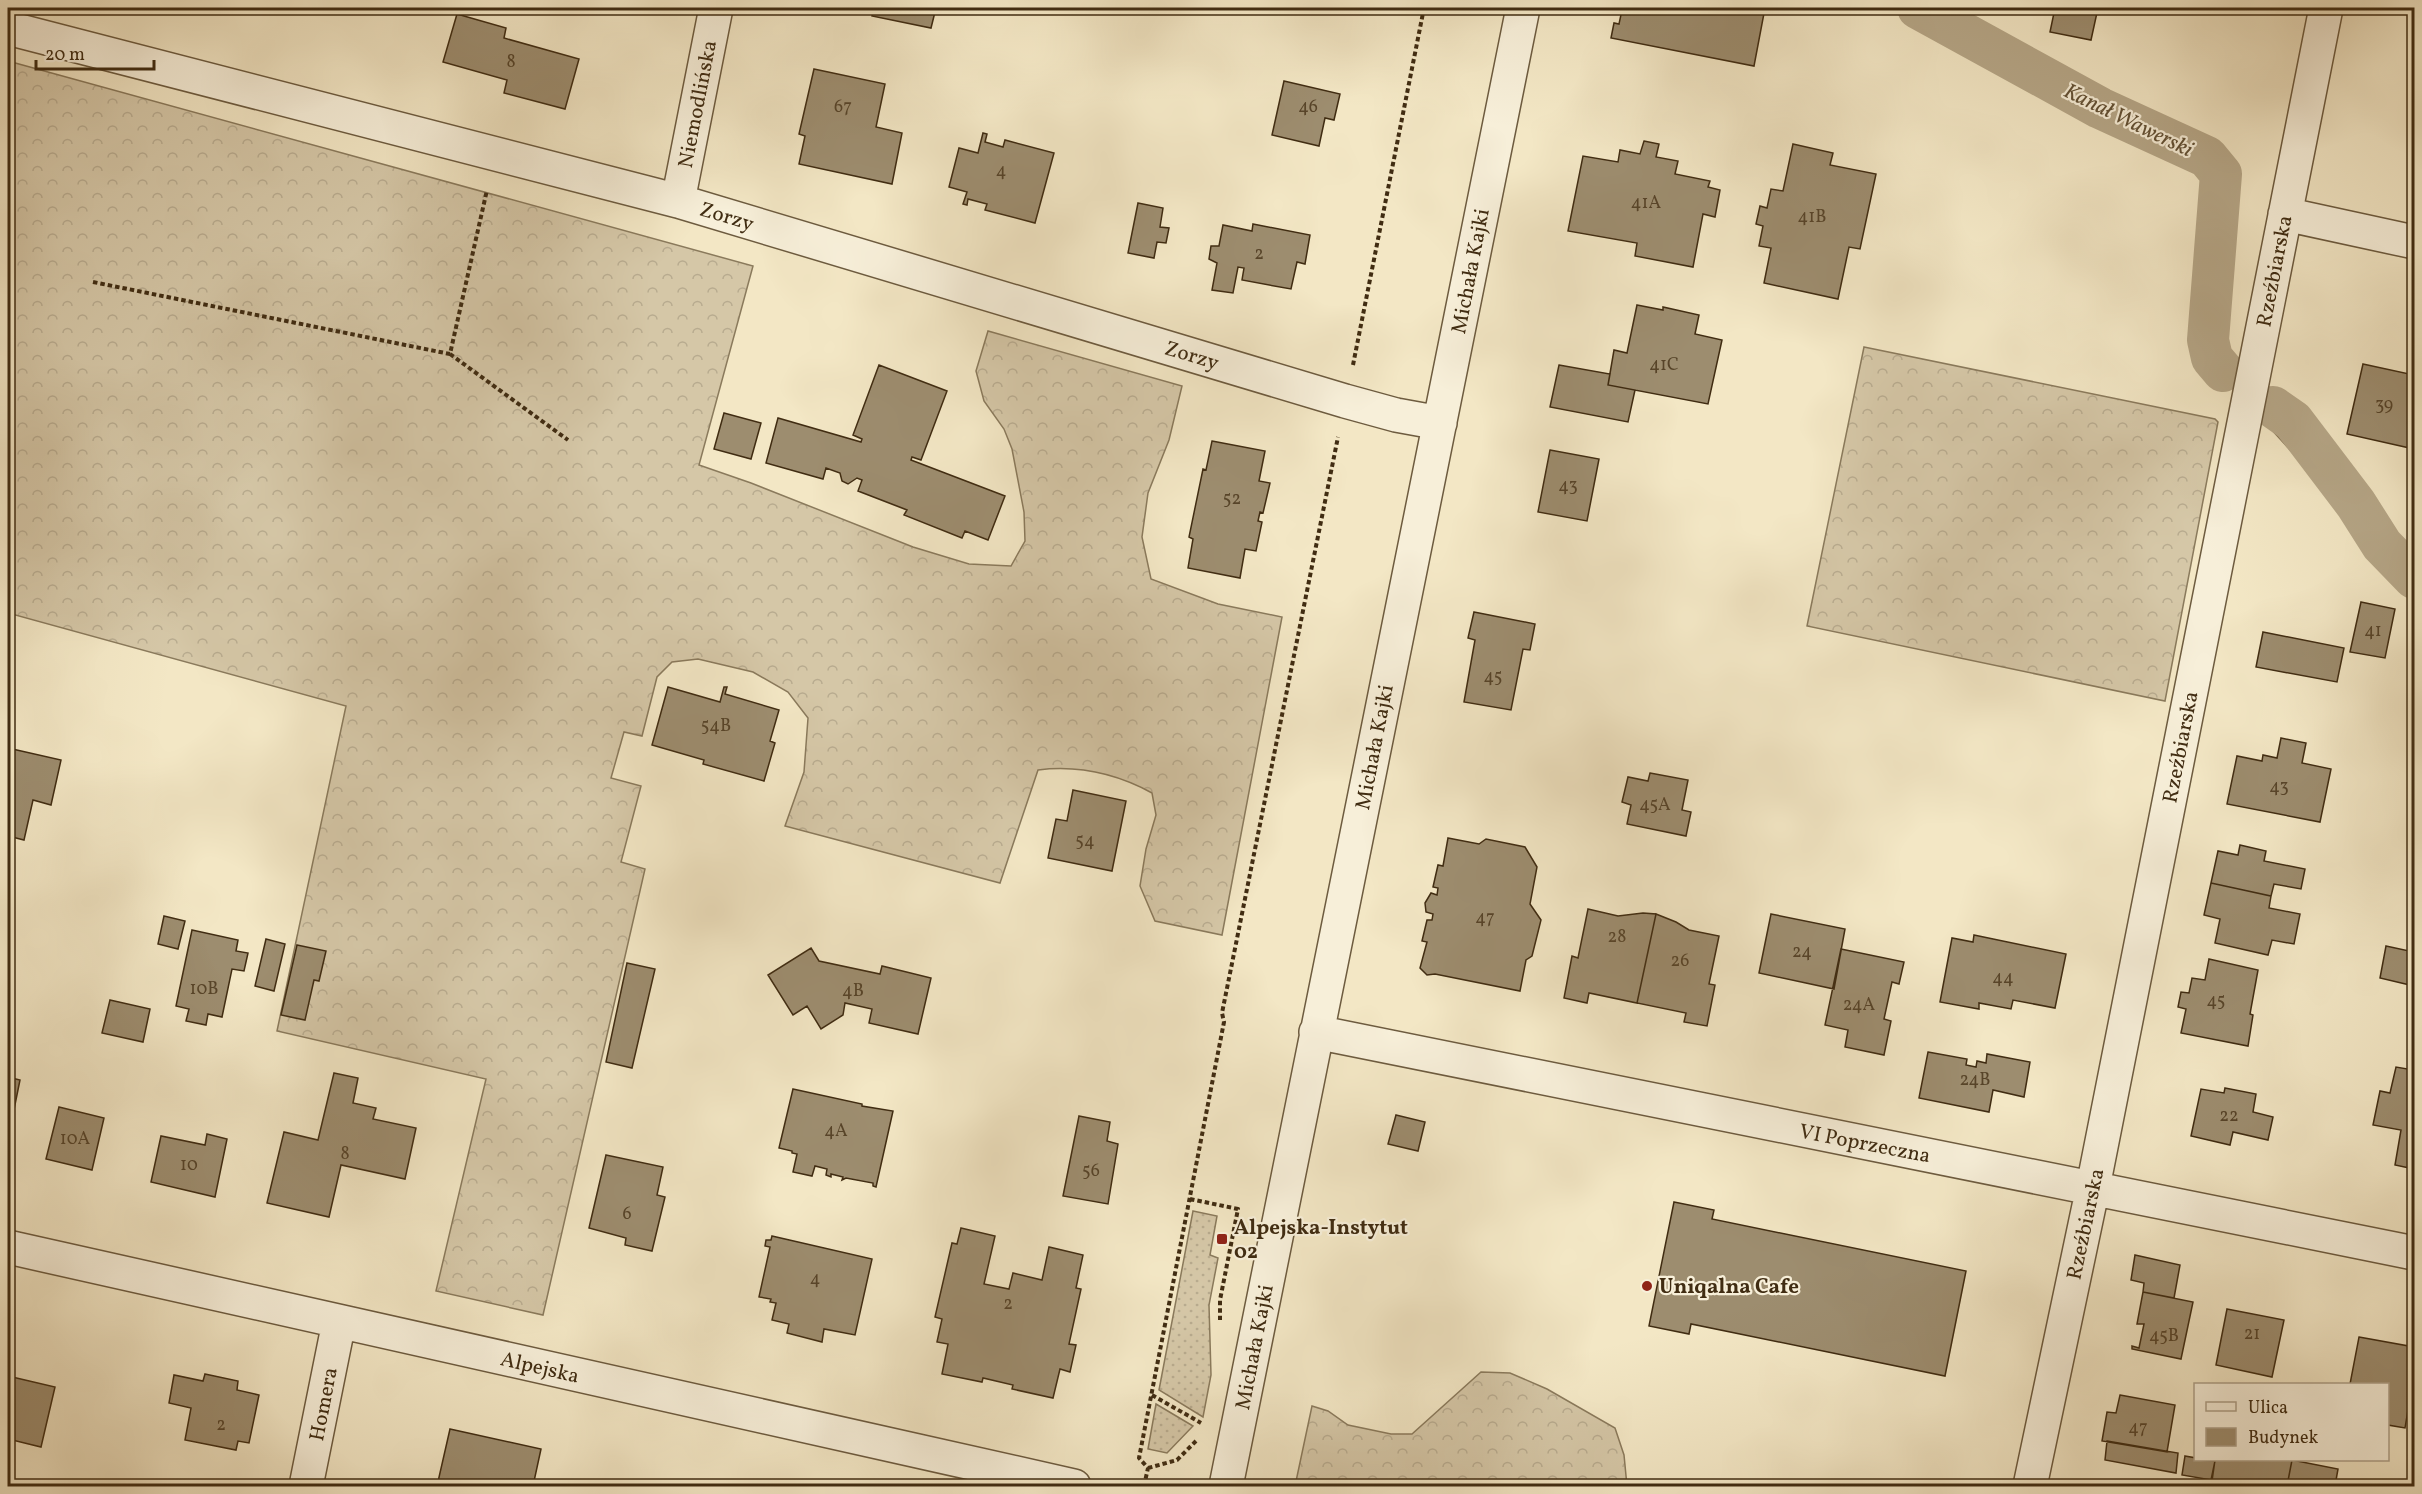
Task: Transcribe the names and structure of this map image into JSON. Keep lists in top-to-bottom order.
{
  "streets": {
    "street": [
      "Niemodlińska",
      "Zorzy",
      "Michała Kajki",
      "Rzeźbiarska",
      "VI Poprzeczna",
      "Alpejska",
      "Homera"
    ]
  },
  "crossings": [
    ["Niemodlińska", "Zorzy"],
    ["Zorzy", "Michała Kajki"],
    ["Michała Kajki", "VI Poprzeczna"],
    ["Rzeźbiarska", "VI Poprzeczna"],
    ["Alpejska", "Homera"]
  ],
  "water": ["Kanał Wawerski"],
  "places": {
    "transit": ["Alpejska-Instytut 02"],
    "other": ["Uniqalna Cafe"]
  },
  "house_numbers": [
    "8",
    "67",
    "46",
    "4",
    "41A",
    "41B",
    "2",
    "41C",
    "39",
    "43",
    "52",
    "41",
    "45",
    "54B",
    "43",
    "45A",
    "54",
    "47",
    "28",
    "24",
    "26",
    "44",
    "10B",
    "4B",
    "45",
    "24A",
    "24B",
    "22",
    "4A",
    "10A",
    "8",
    "10",
    "56",
    "6",
    "4",
    "2",
    "21",
    "45B",
    "2",
    "47"
  ],
  "legend": ["Ulica", "Budynek"],
  "scale_bar": "20 m"
}
